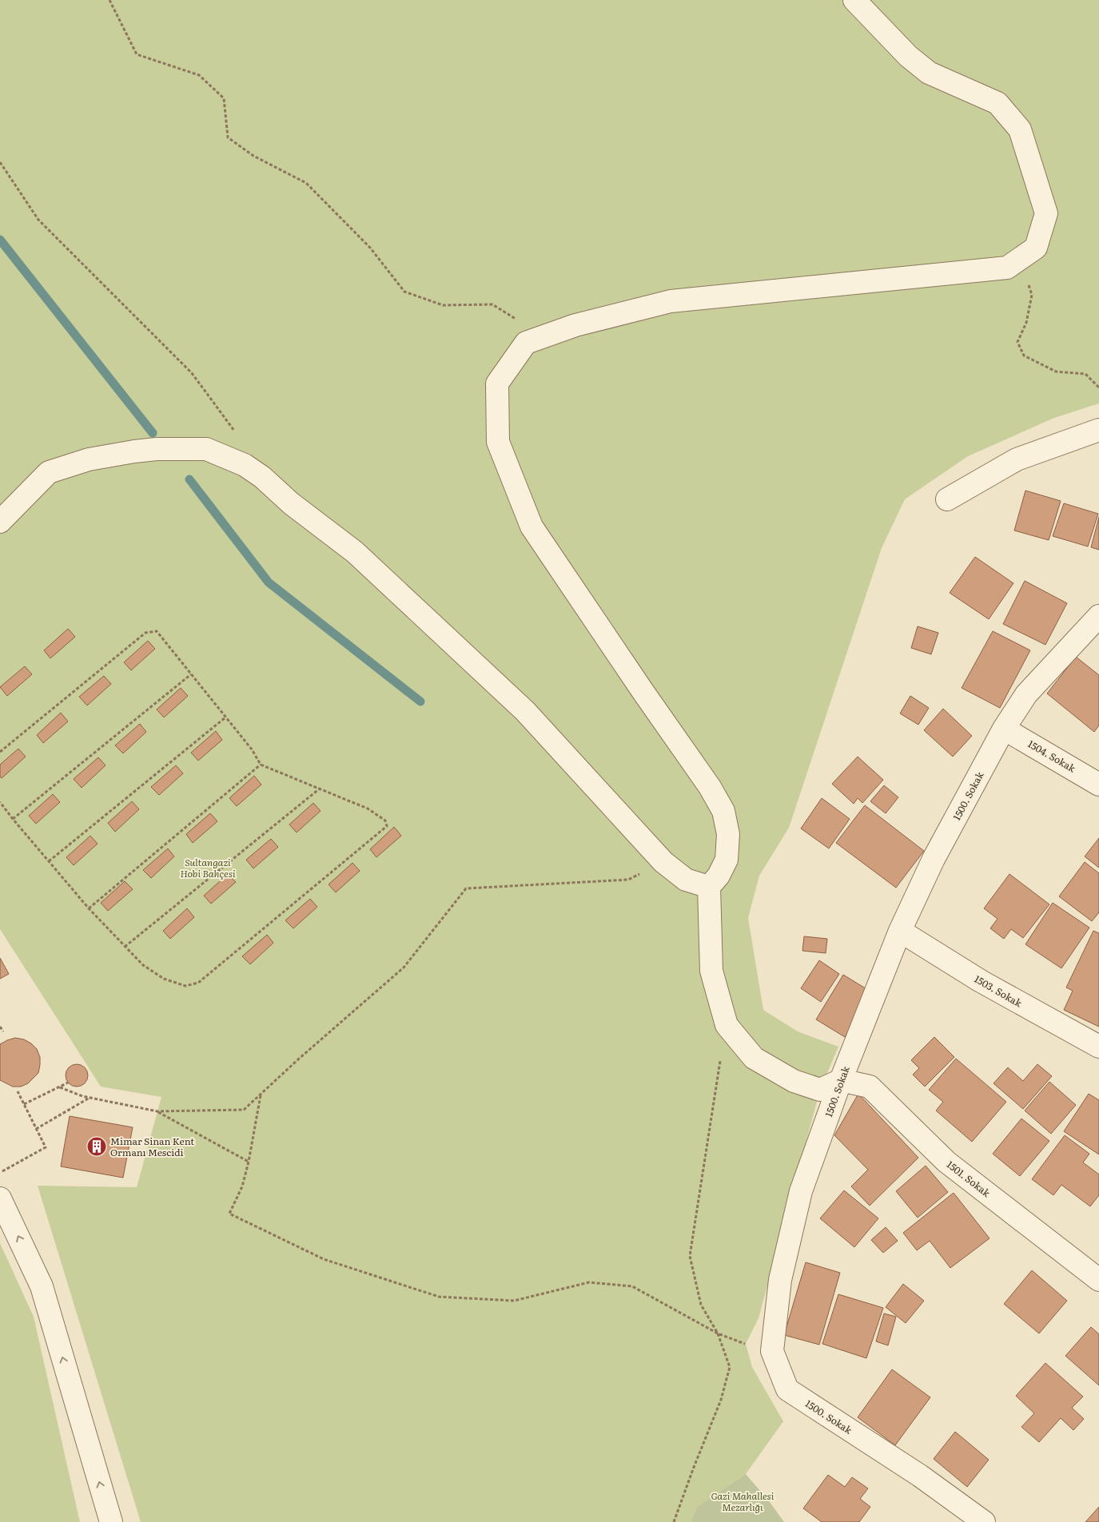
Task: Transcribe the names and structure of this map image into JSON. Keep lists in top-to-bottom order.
{
  "streets": {
    "street": [
      "1504. Sokak",
      "1500. Sokak",
      "1503. Sokak",
      "1501. Sokak"
    ]
  },
  "crossings": [
    ["1504. Sokak", "1500. Sokak"],
    ["1500. Sokak", "1503. Sokak"],
    ["1500. Sokak", "1501. Sokak"]
  ],
  "parks": ["Sultangazi Hobi Bahçesi", "Gazi Mahallesi Mezarlığı"],
  "places": {
    "building": ["Mimar Sinan Kent Ormanı Mescidi"]
  }
}
